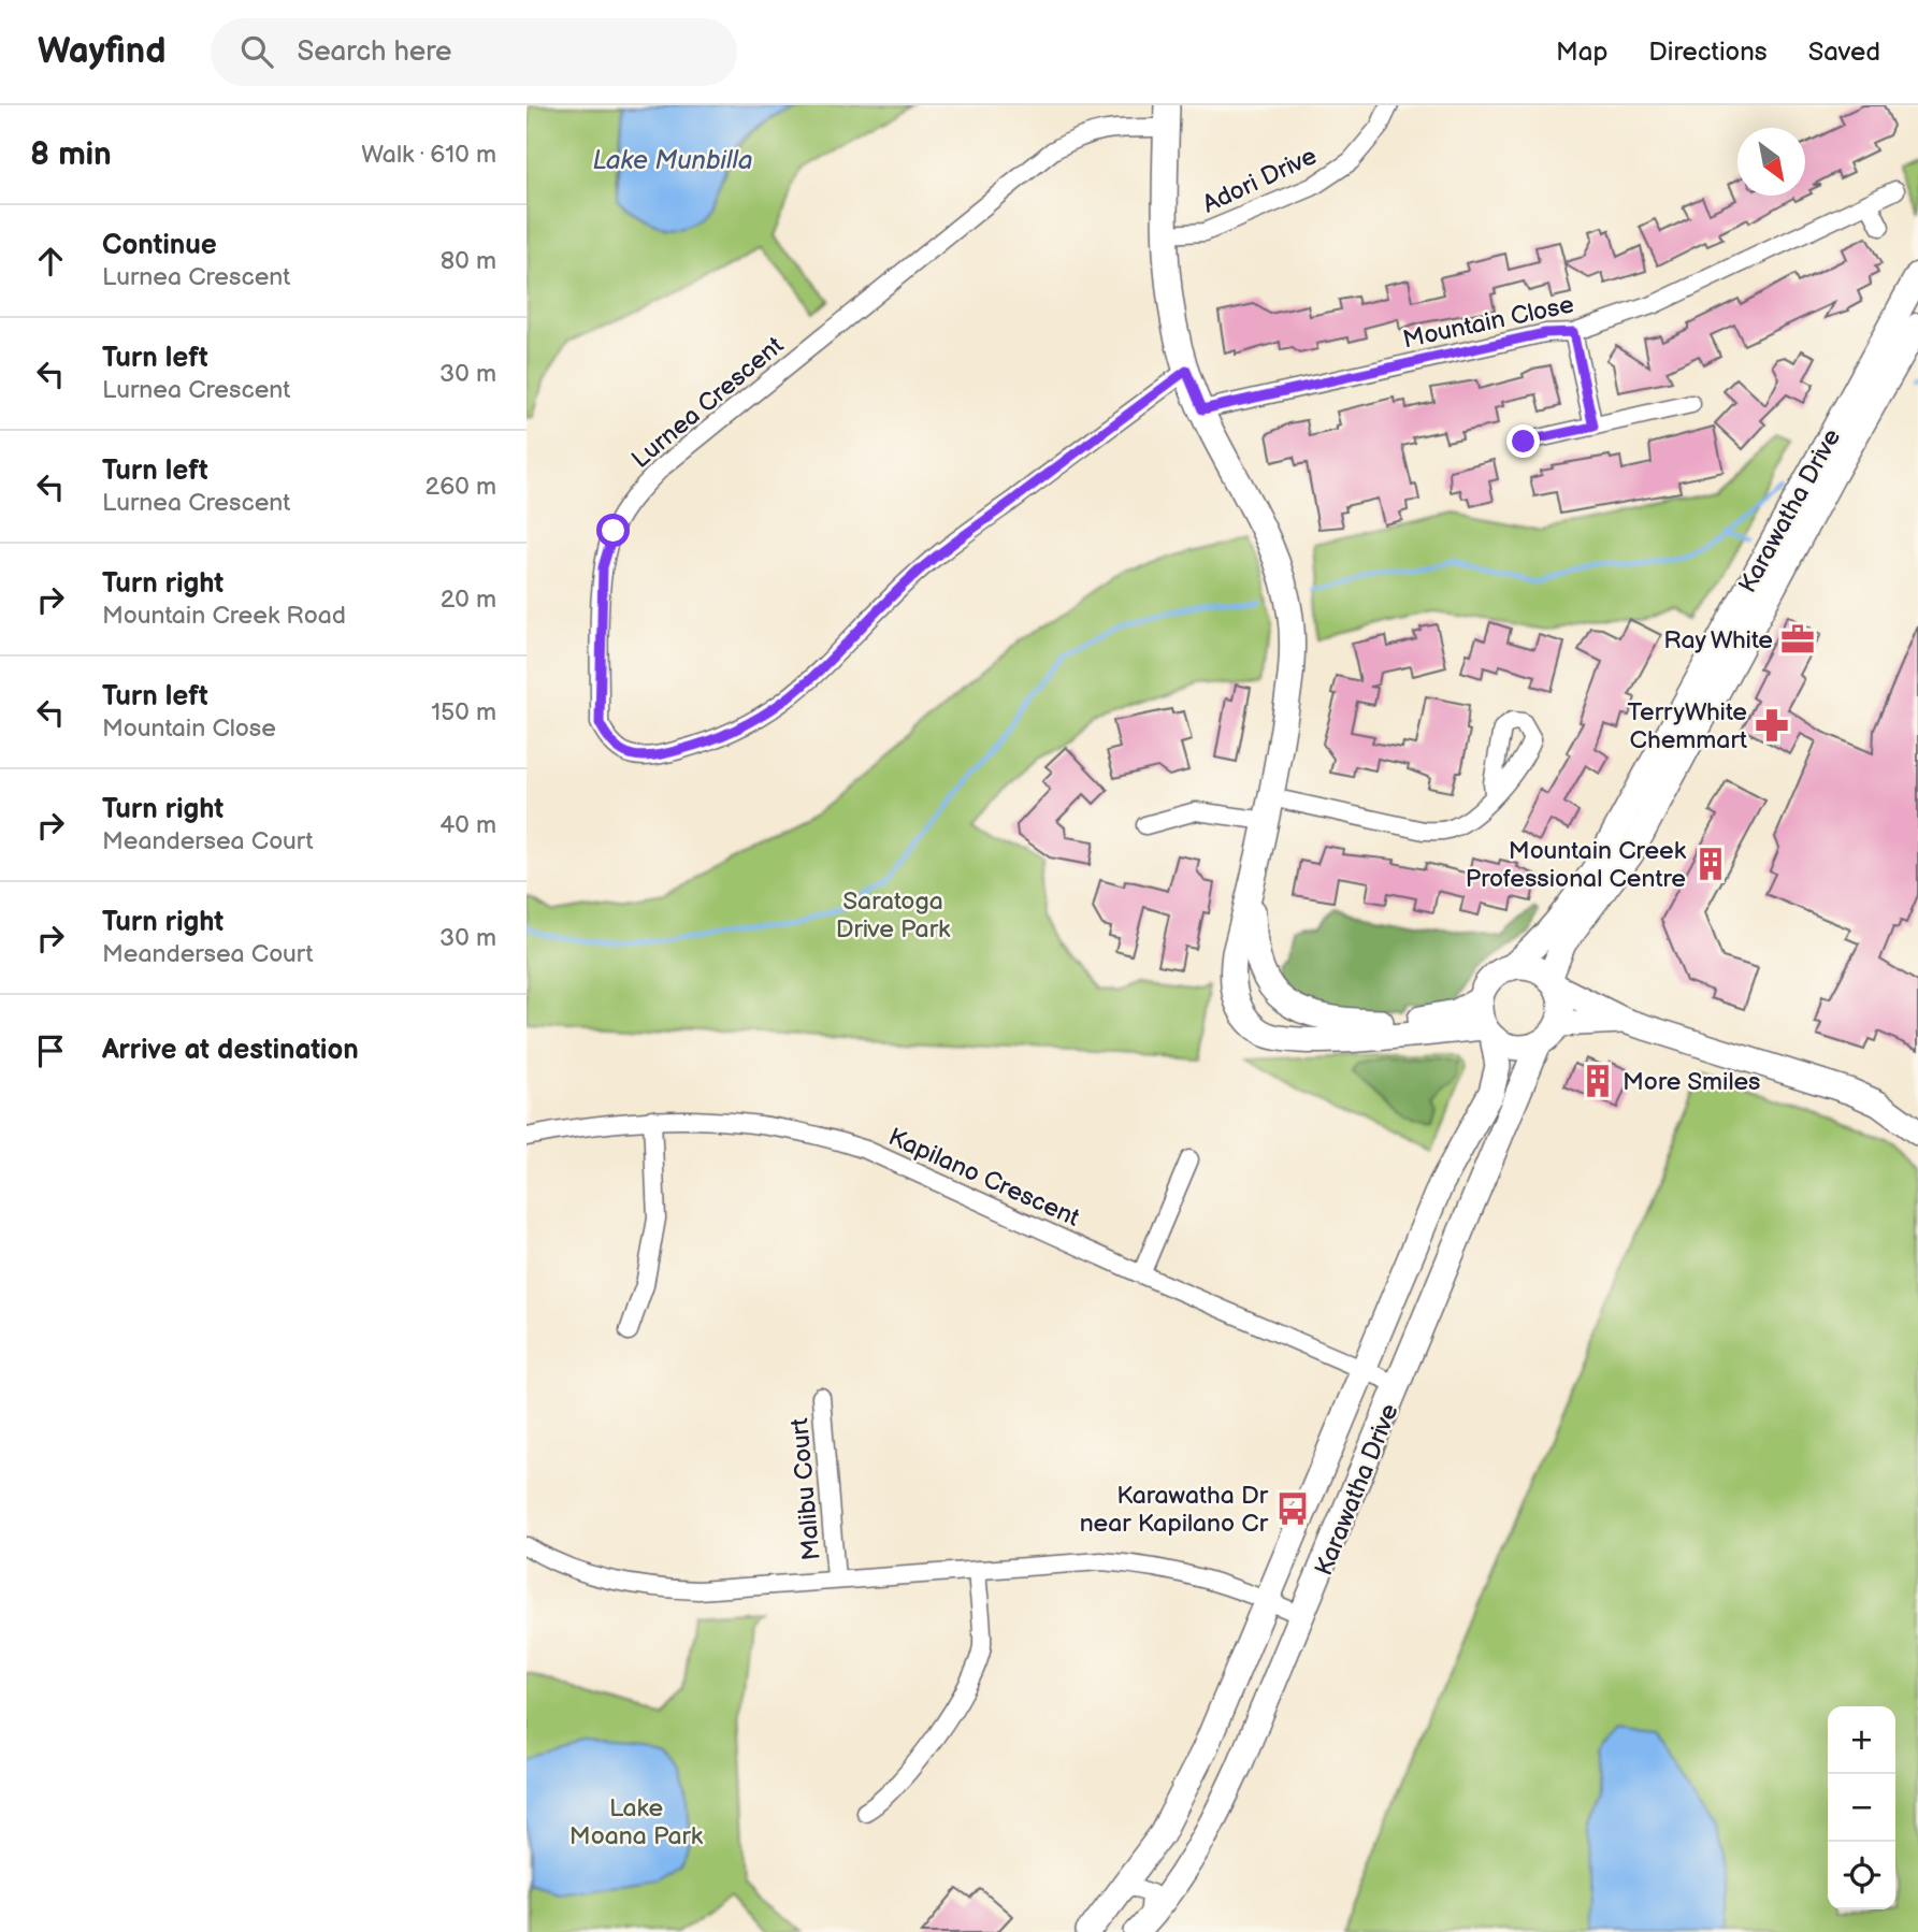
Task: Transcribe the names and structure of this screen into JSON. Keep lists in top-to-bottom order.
{
  "streets": {
    "main road": ["Karawatha Drive"],
    "street": [
      "Adori Drive",
      "Mountain Close",
      "Lurnea Crescent",
      "Kapilano Crescent",
      "Malibu Court"
    ]
  },
  "crossings": [
    ["Karawatha Drive", "Kapilano Crescent"]
  ],
  "water": ["Lake Munbilla"],
  "parks": ["Saratoga Drive Park", "Lake Moana Park"],
  "places": {
    "office": ["Ray White"],
    "pharmacy": ["TerryWhite Chemmart"],
    "building": ["Mountain Creek Professional Centre", "More Smiles"],
    "bus stop": ["Karawatha Dr near Kapilano Cr"]
  },
  "north": "bottom right",
  "page": {
    "header": "Wayfind",
    "search": "Search here",
    "nav": ["Map", "Directions", "Saved"],
    "heading": ["8 min", "Walk · 610 m"],
    "list": [
      ["Continue", "Lurnea Crescent", "80 m"],
      ["Turn left", "Lurnea Crescent", "30 m"],
      ["Turn left", "Lurnea Crescent", "260 m"],
      ["Turn right", "Mountain Creek Road", "20 m"],
      ["Turn left", "Mountain Close", "150 m"],
      ["Turn right", "Meandersea Court", "40 m"],
      ["Turn right", "Meandersea Court", "30 m"],
      "Arrive at destination"
    ],
    "map_buttons": ["+", "−"]
  }
}
